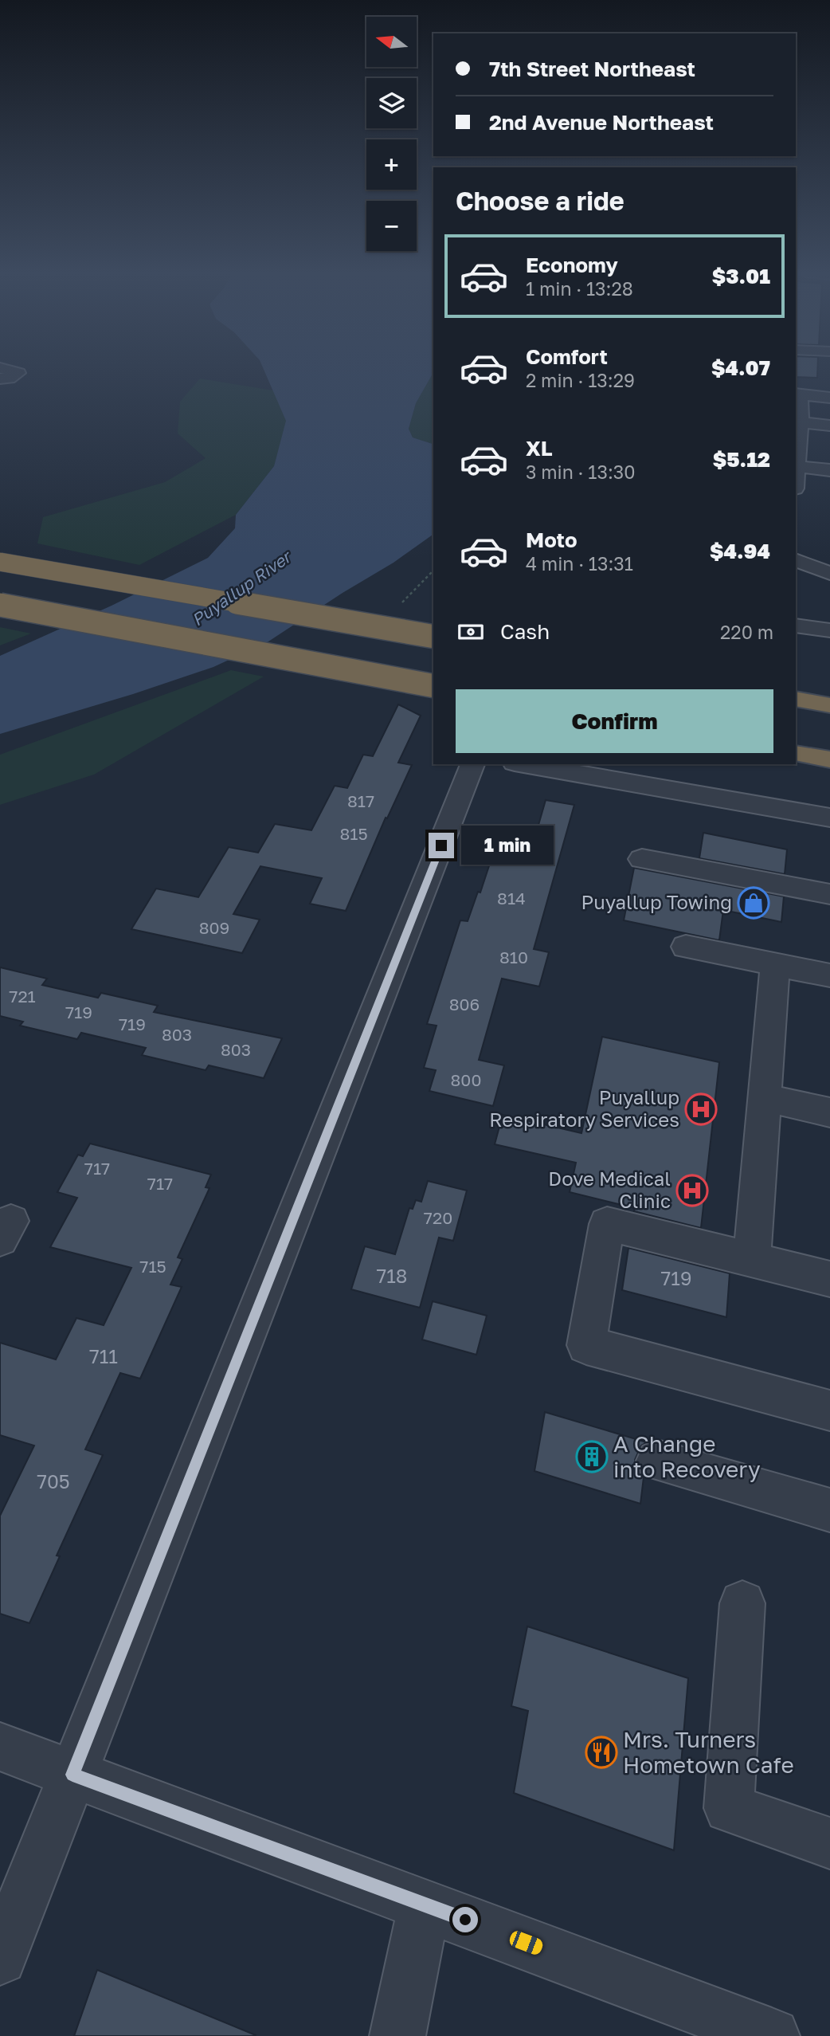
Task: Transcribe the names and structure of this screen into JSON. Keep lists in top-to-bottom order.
{
  "water": ["Puyallup River"],
  "places": {
    "shop": ["Puyallup Towing"],
    "hospital": ["Puyallup Respiratory Services", "Dove Medical Clinic"],
    "building": ["A Change into Recovery"],
    "restaurant": ["Mrs. Turners Hometown Cafe"]
  },
  "house_numbers": [
    "817",
    "815",
    "814",
    "809",
    "810",
    "721",
    "806",
    "719",
    "719",
    "803",
    "803",
    "800",
    "717",
    "717",
    "720",
    "715",
    "718",
    "719",
    "711",
    "705"
  ],
  "north": "left",
  "page": {
    "map_buttons": ["+", "−"],
    "banner": ["7th Street Northeast", "2nd Avenue Northeast"],
    "heading": "Choose a ride",
    "list": [
      {
        "name": "Economy",
        "note": "1 min · 13:28",
        "value": "$3.01"
      },
      {
        "name": "Comfort",
        "note": "2 min · 13:29",
        "value": "$4.07"
      },
      {
        "name": "XL",
        "note": "3 min · 13:30",
        "value": "$5.12"
      },
      {
        "name": "Moto",
        "note": "4 min · 13:31",
        "value": "$4.94"
      }
    ],
    "pay": ["Cash", "220 m"],
    "buttons": "Confirm",
    "bubble": "1 min"
  }
}
